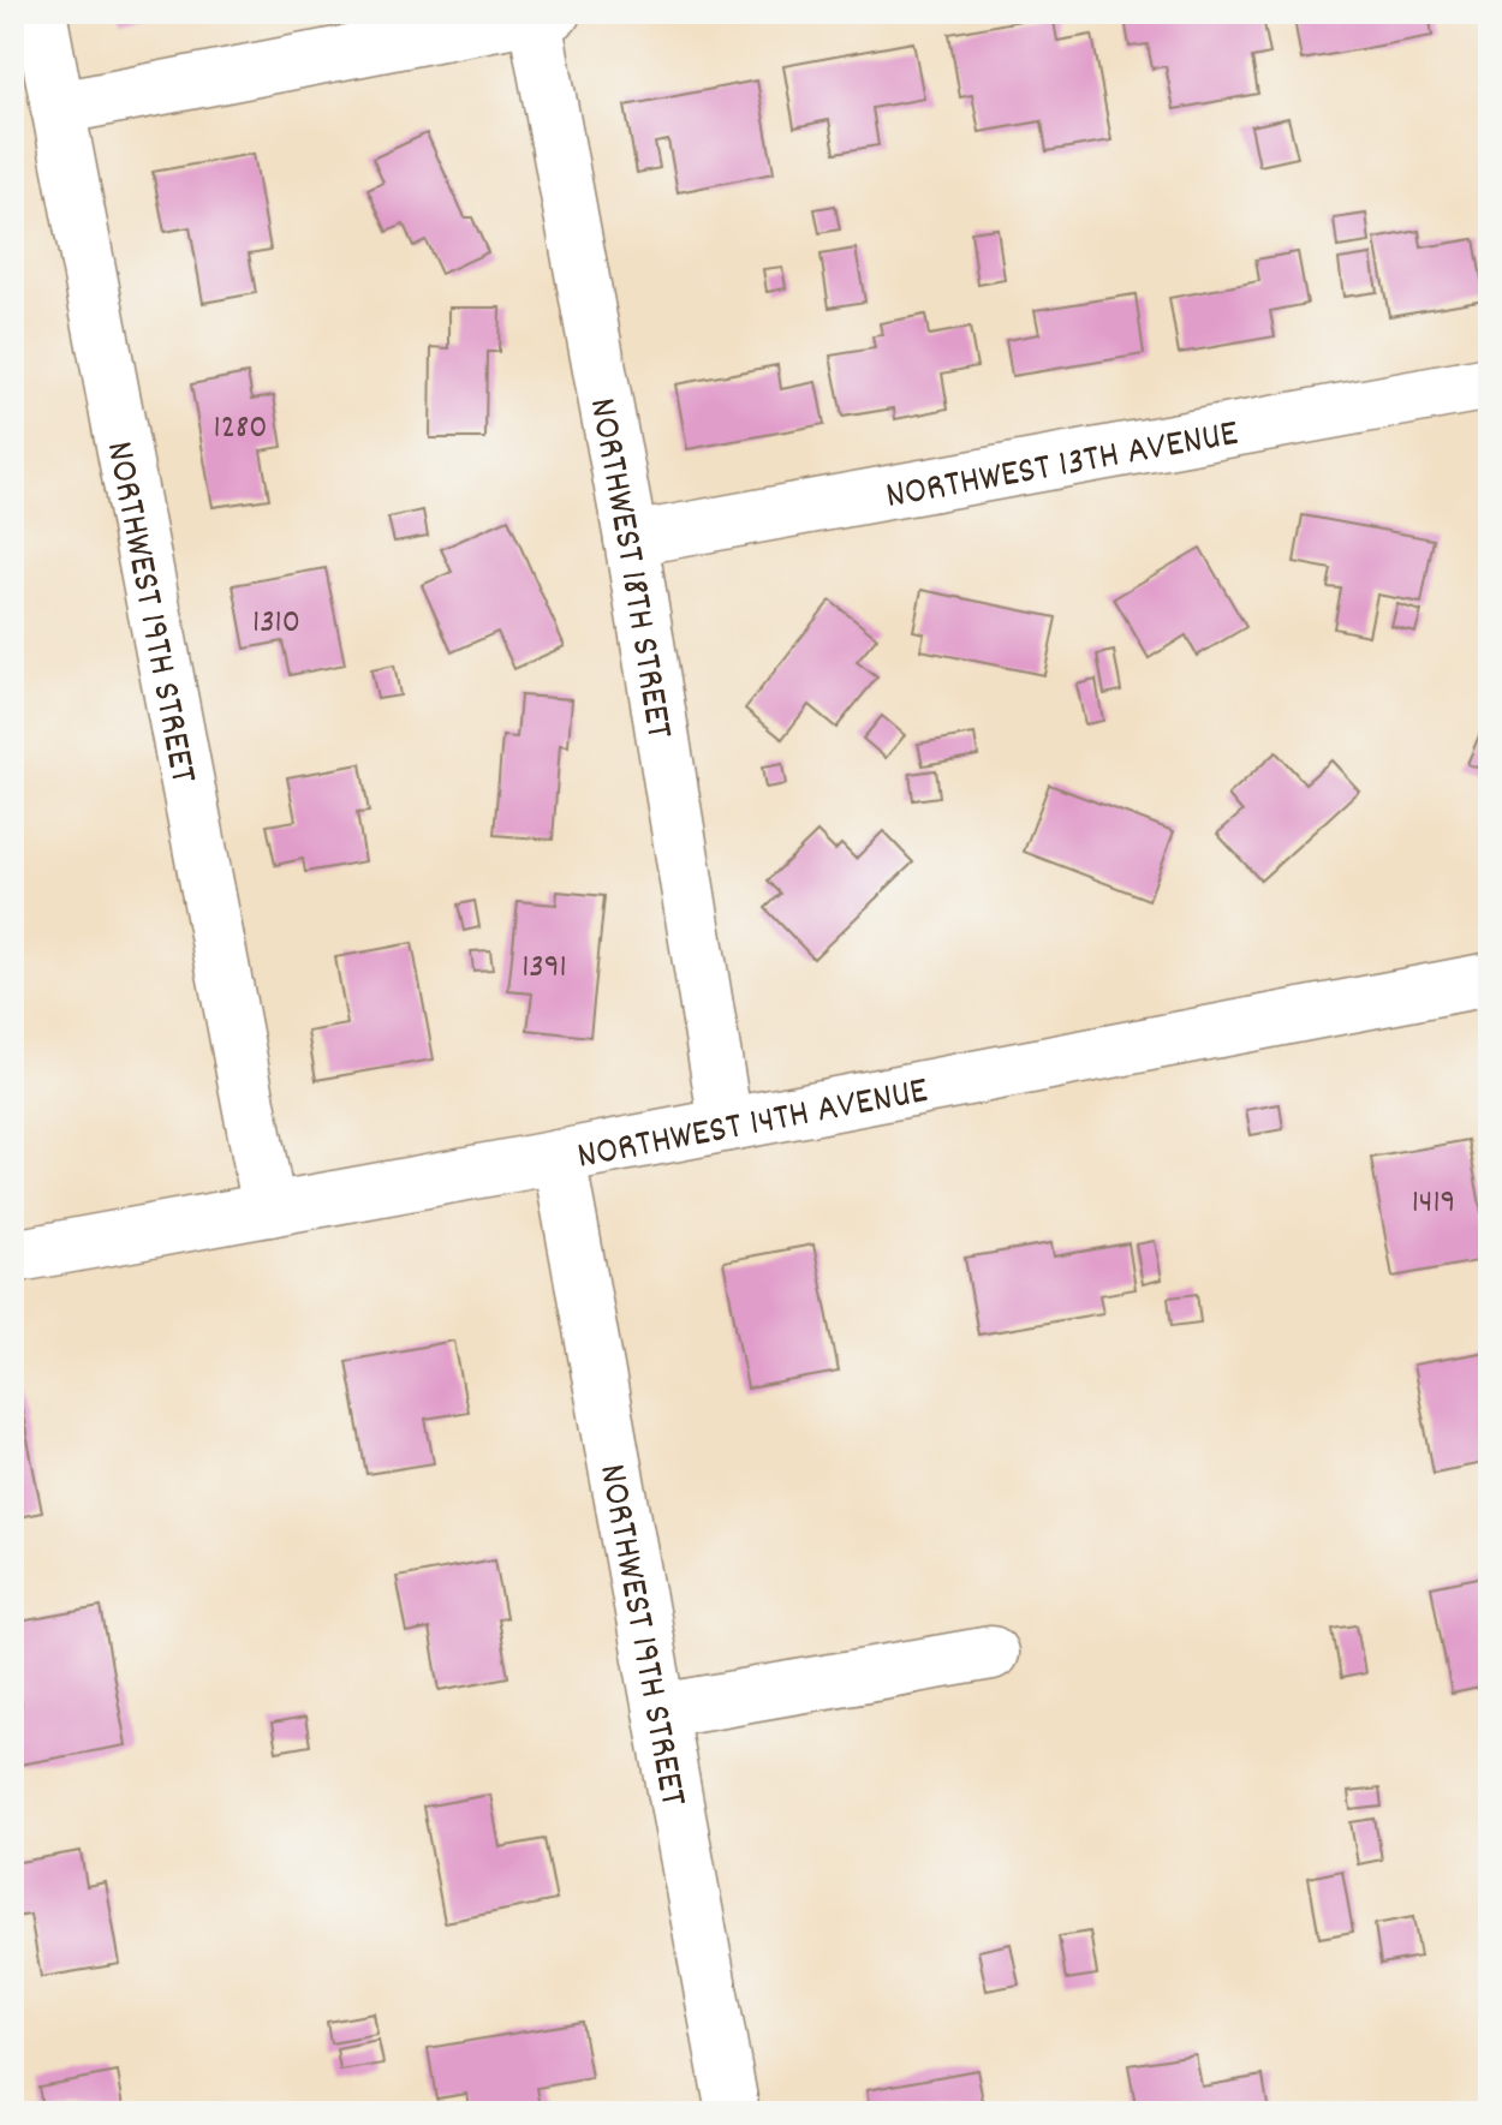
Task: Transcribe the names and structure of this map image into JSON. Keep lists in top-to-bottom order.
{
  "streets": {
    "street": [
      "NORTHWEST 13TH AVENUE",
      "NORTHWEST 18TH STREET",
      "NORTHWEST 19TH STREET",
      "NORTHWEST 14TH AVENUE"
    ]
  },
  "crossings": [
    ["NORTHWEST 13TH AVENUE", "NORTHWEST 18TH STREET"],
    ["NORTHWEST 18TH STREET", "NORTHWEST 14TH AVENUE"],
    ["NORTHWEST 19TH STREET", "NORTHWEST 14TH AVENUE"]
  ],
  "house_numbers": [
    "1280",
    "1310",
    "1391",
    "1419"
  ]
}
